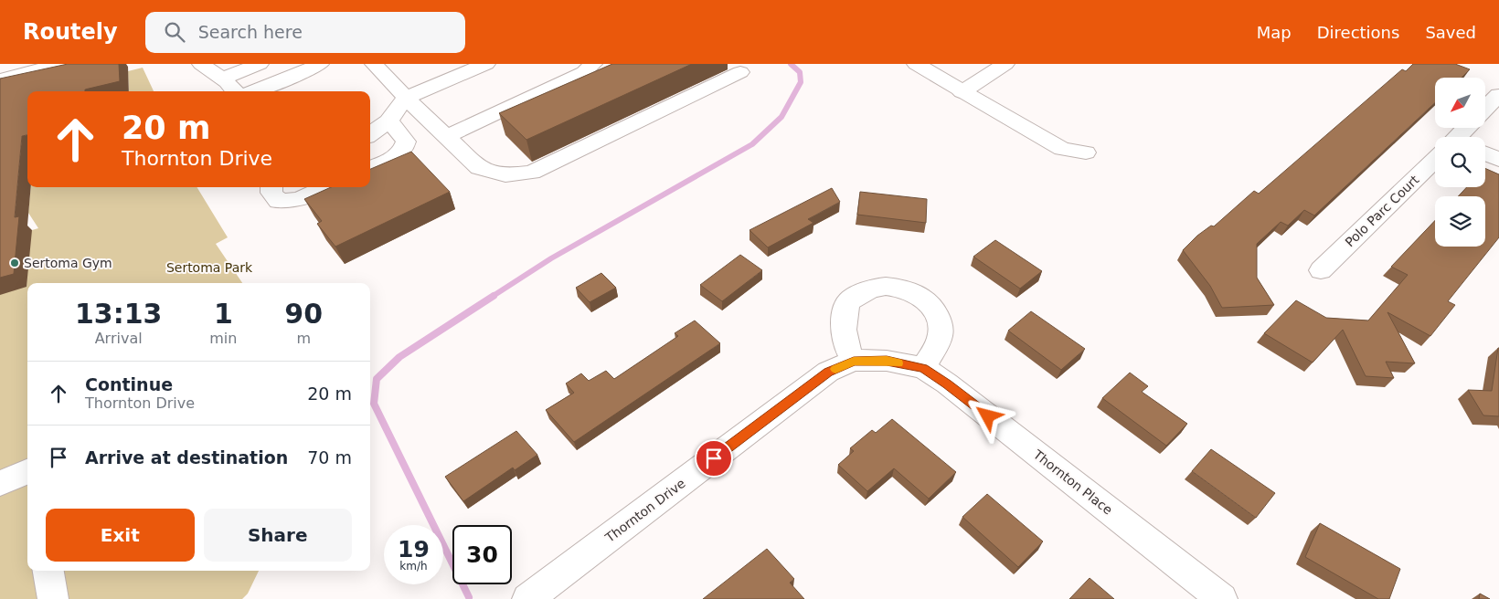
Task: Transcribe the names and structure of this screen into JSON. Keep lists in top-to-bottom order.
{
  "streets": {
    "street": ["Polo Parc Court", "Thornton Place", "Thornton Drive"]
  },
  "crossings": [
    ["Thornton Place", "Thornton Drive"]
  ],
  "parks": ["Sertoma Park"],
  "places": ["Sertoma Gym"],
  "north": "bottom left",
  "page": {
    "header": "Routely",
    "search": "Search here",
    "nav": ["Map", "Directions", "Saved"],
    "turn": ["20 m", "Thornton Drive"],
    "eta": [
      "13:13",
      "Arrival",
      "1",
      "min",
      "90",
      "m"
    ],
    "list": [
      {
        "name": "Continue",
        "note": "Thornton Drive",
        "value": "20 m"
      },
      {
        "name": "Arrive at destination",
        "value": "70 m"
      }
    ],
    "buttons": ["Exit", "Share"],
    "speed": "19 km/h",
    "limit": "30"
  }
}
